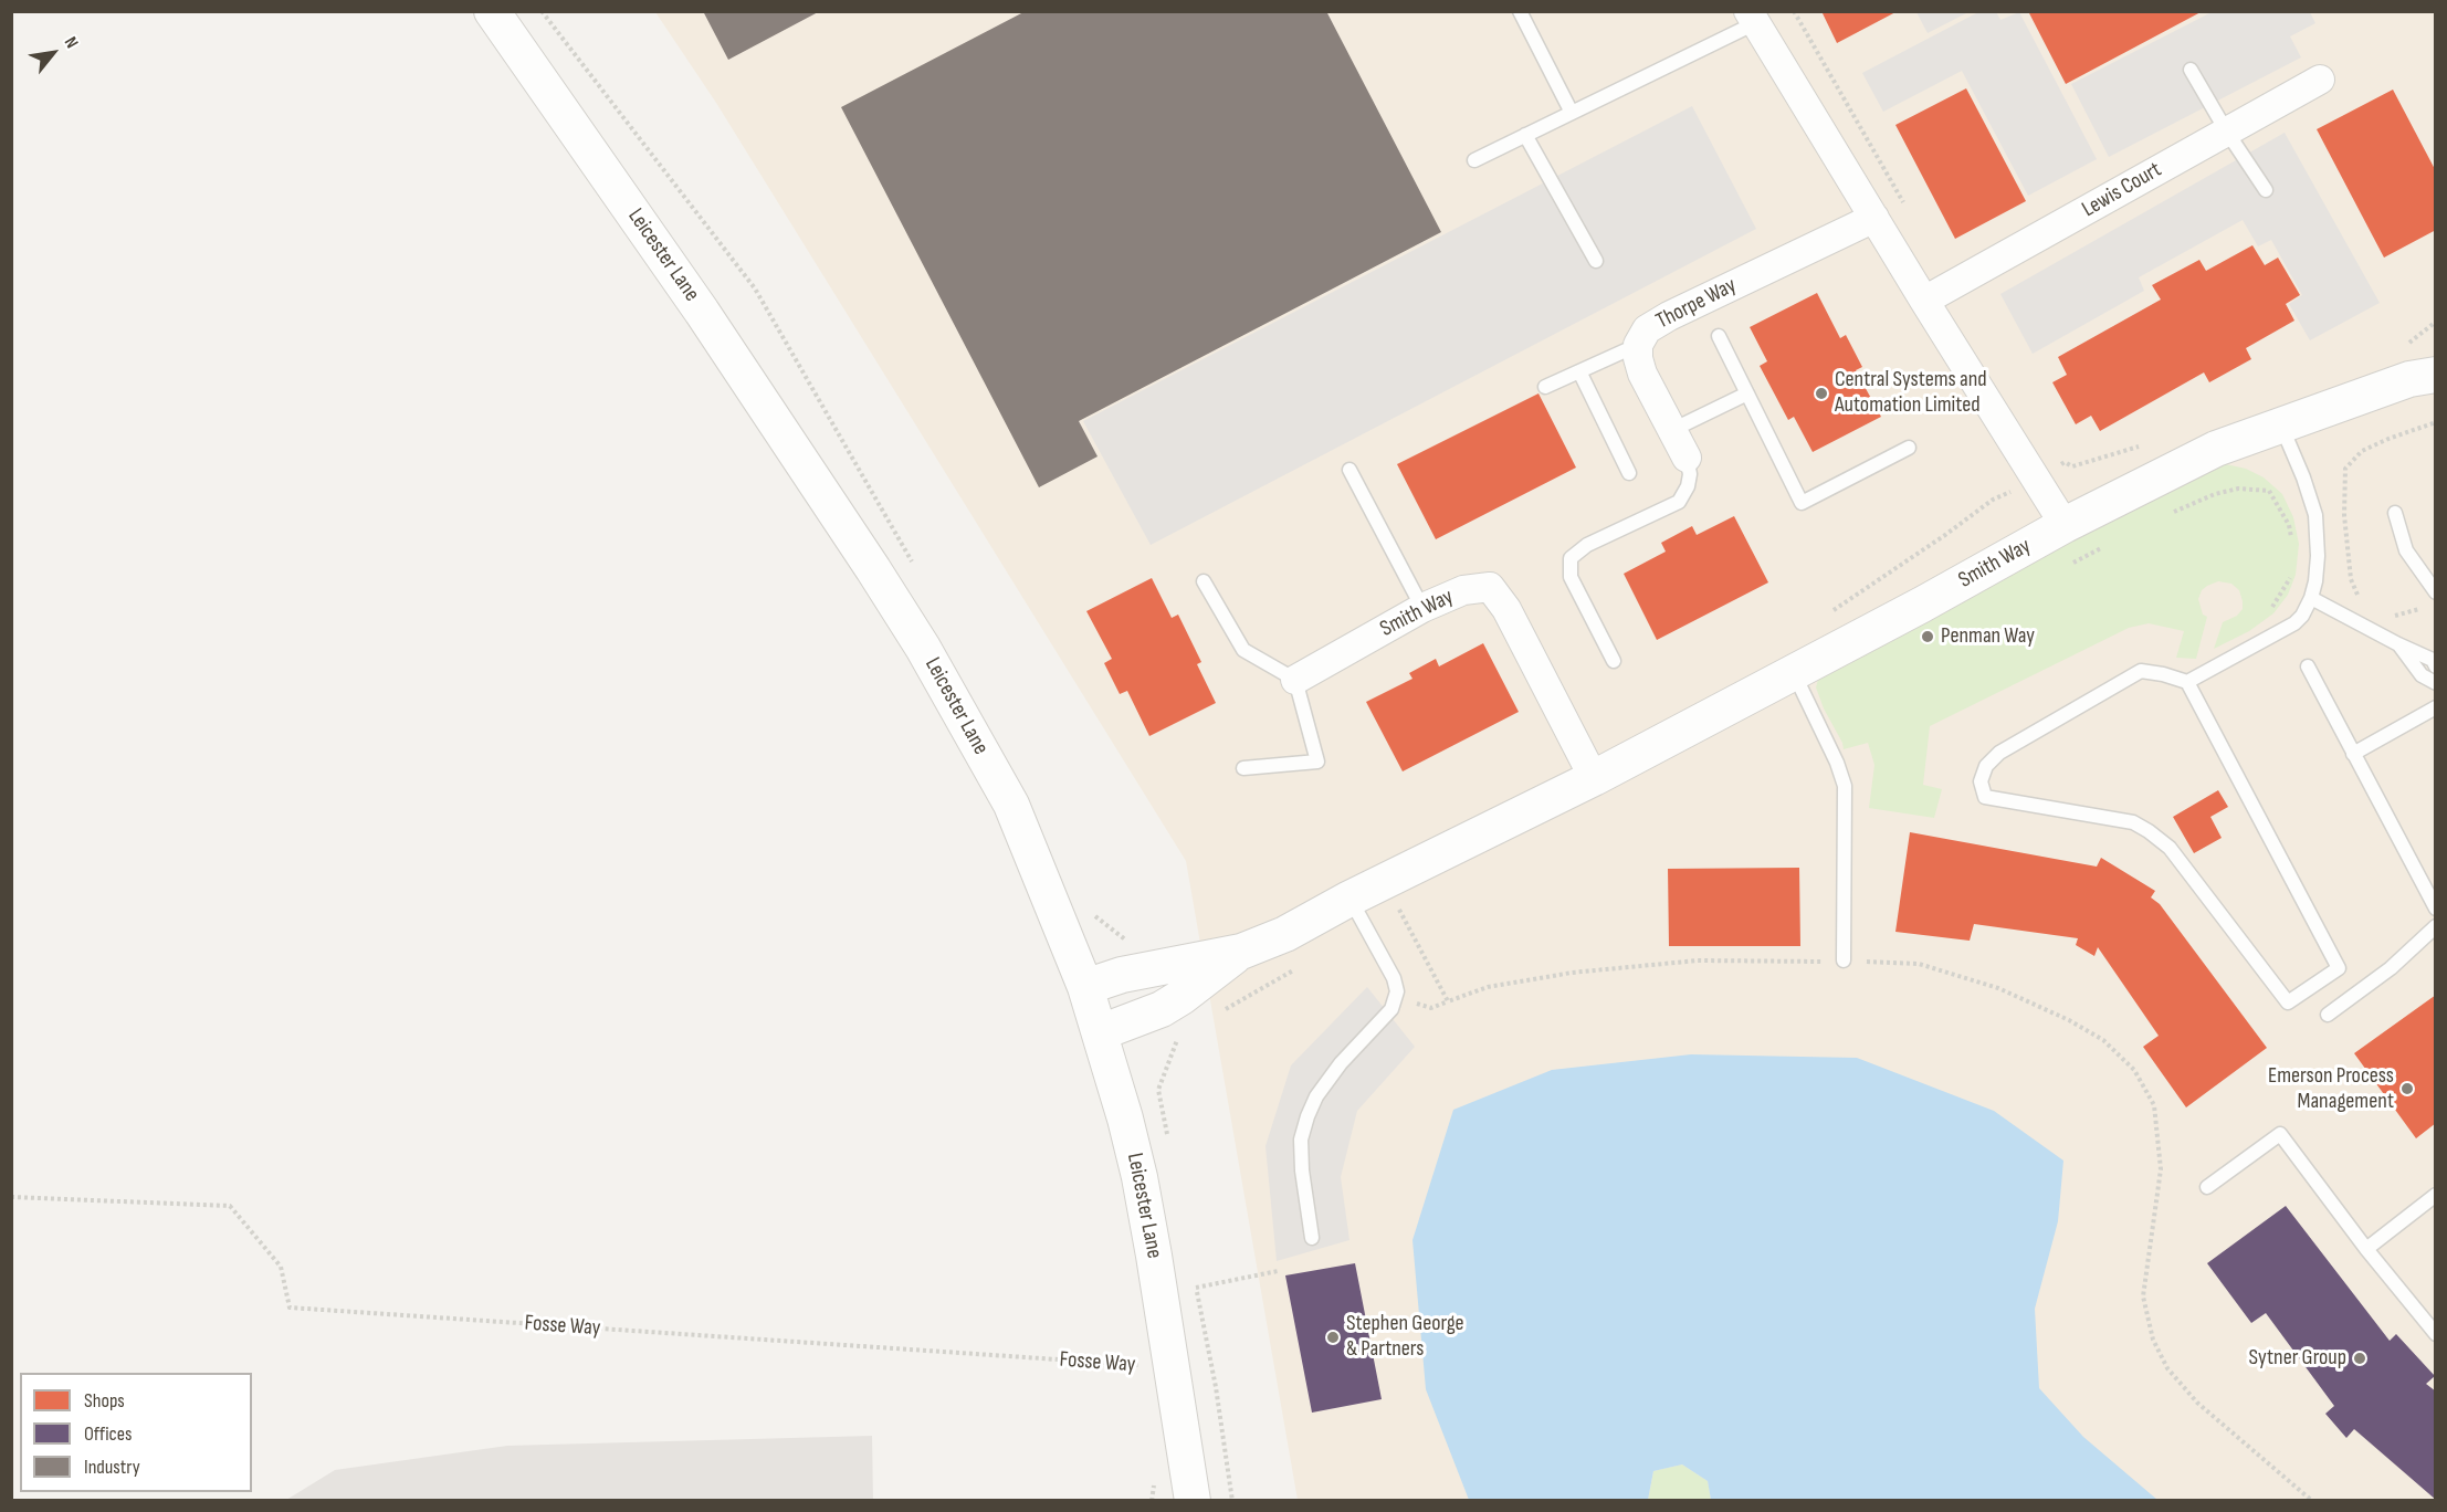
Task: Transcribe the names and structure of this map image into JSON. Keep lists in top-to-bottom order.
{
  "streets": {
    "street": [
      "Lewis Court",
      "Leicester Lane",
      "Thorpe Way",
      "Smith Way"
    ],
    "path": ["Fosse Way"]
  },
  "crossings": [
    ["Leicester Lane", "Fosse Way"]
  ],
  "places": [
    "Central Systems and Automation Limited",
    "Penman Way",
    "Emerson Process Management",
    "Stephen George & Partners",
    "Sytner Group"
  ],
  "legend": ["Shops", "Offices", "Industry"],
  "north": "top right"
}
